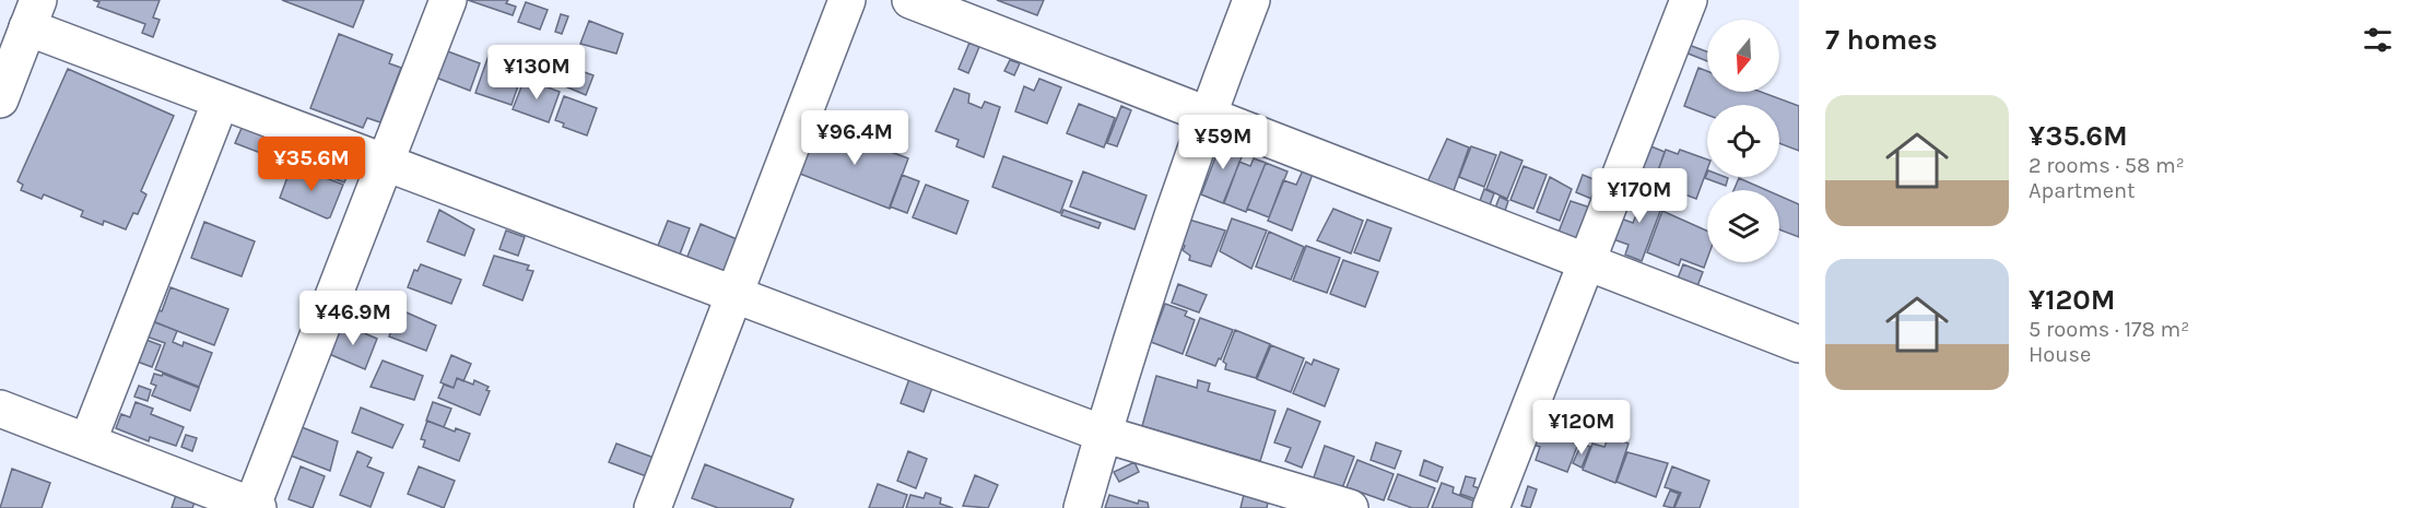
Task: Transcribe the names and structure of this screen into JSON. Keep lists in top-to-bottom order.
{
  "north": "bottom",
  "page": {
    "heading": "7 homes",
    "price": [
      "¥130M",
      "¥96.4M",
      "¥59M",
      "¥35.6M",
      "¥170M",
      "¥46.9M",
      "¥120M"
    ],
    "list": [
      {
        "name": "¥35.6M",
        "note": "2 rooms · 58 m² · Apartment"
      },
      {
        "name": "¥120M",
        "note": "5 rooms · 178 m² · House"
      }
    ]
  }
}
